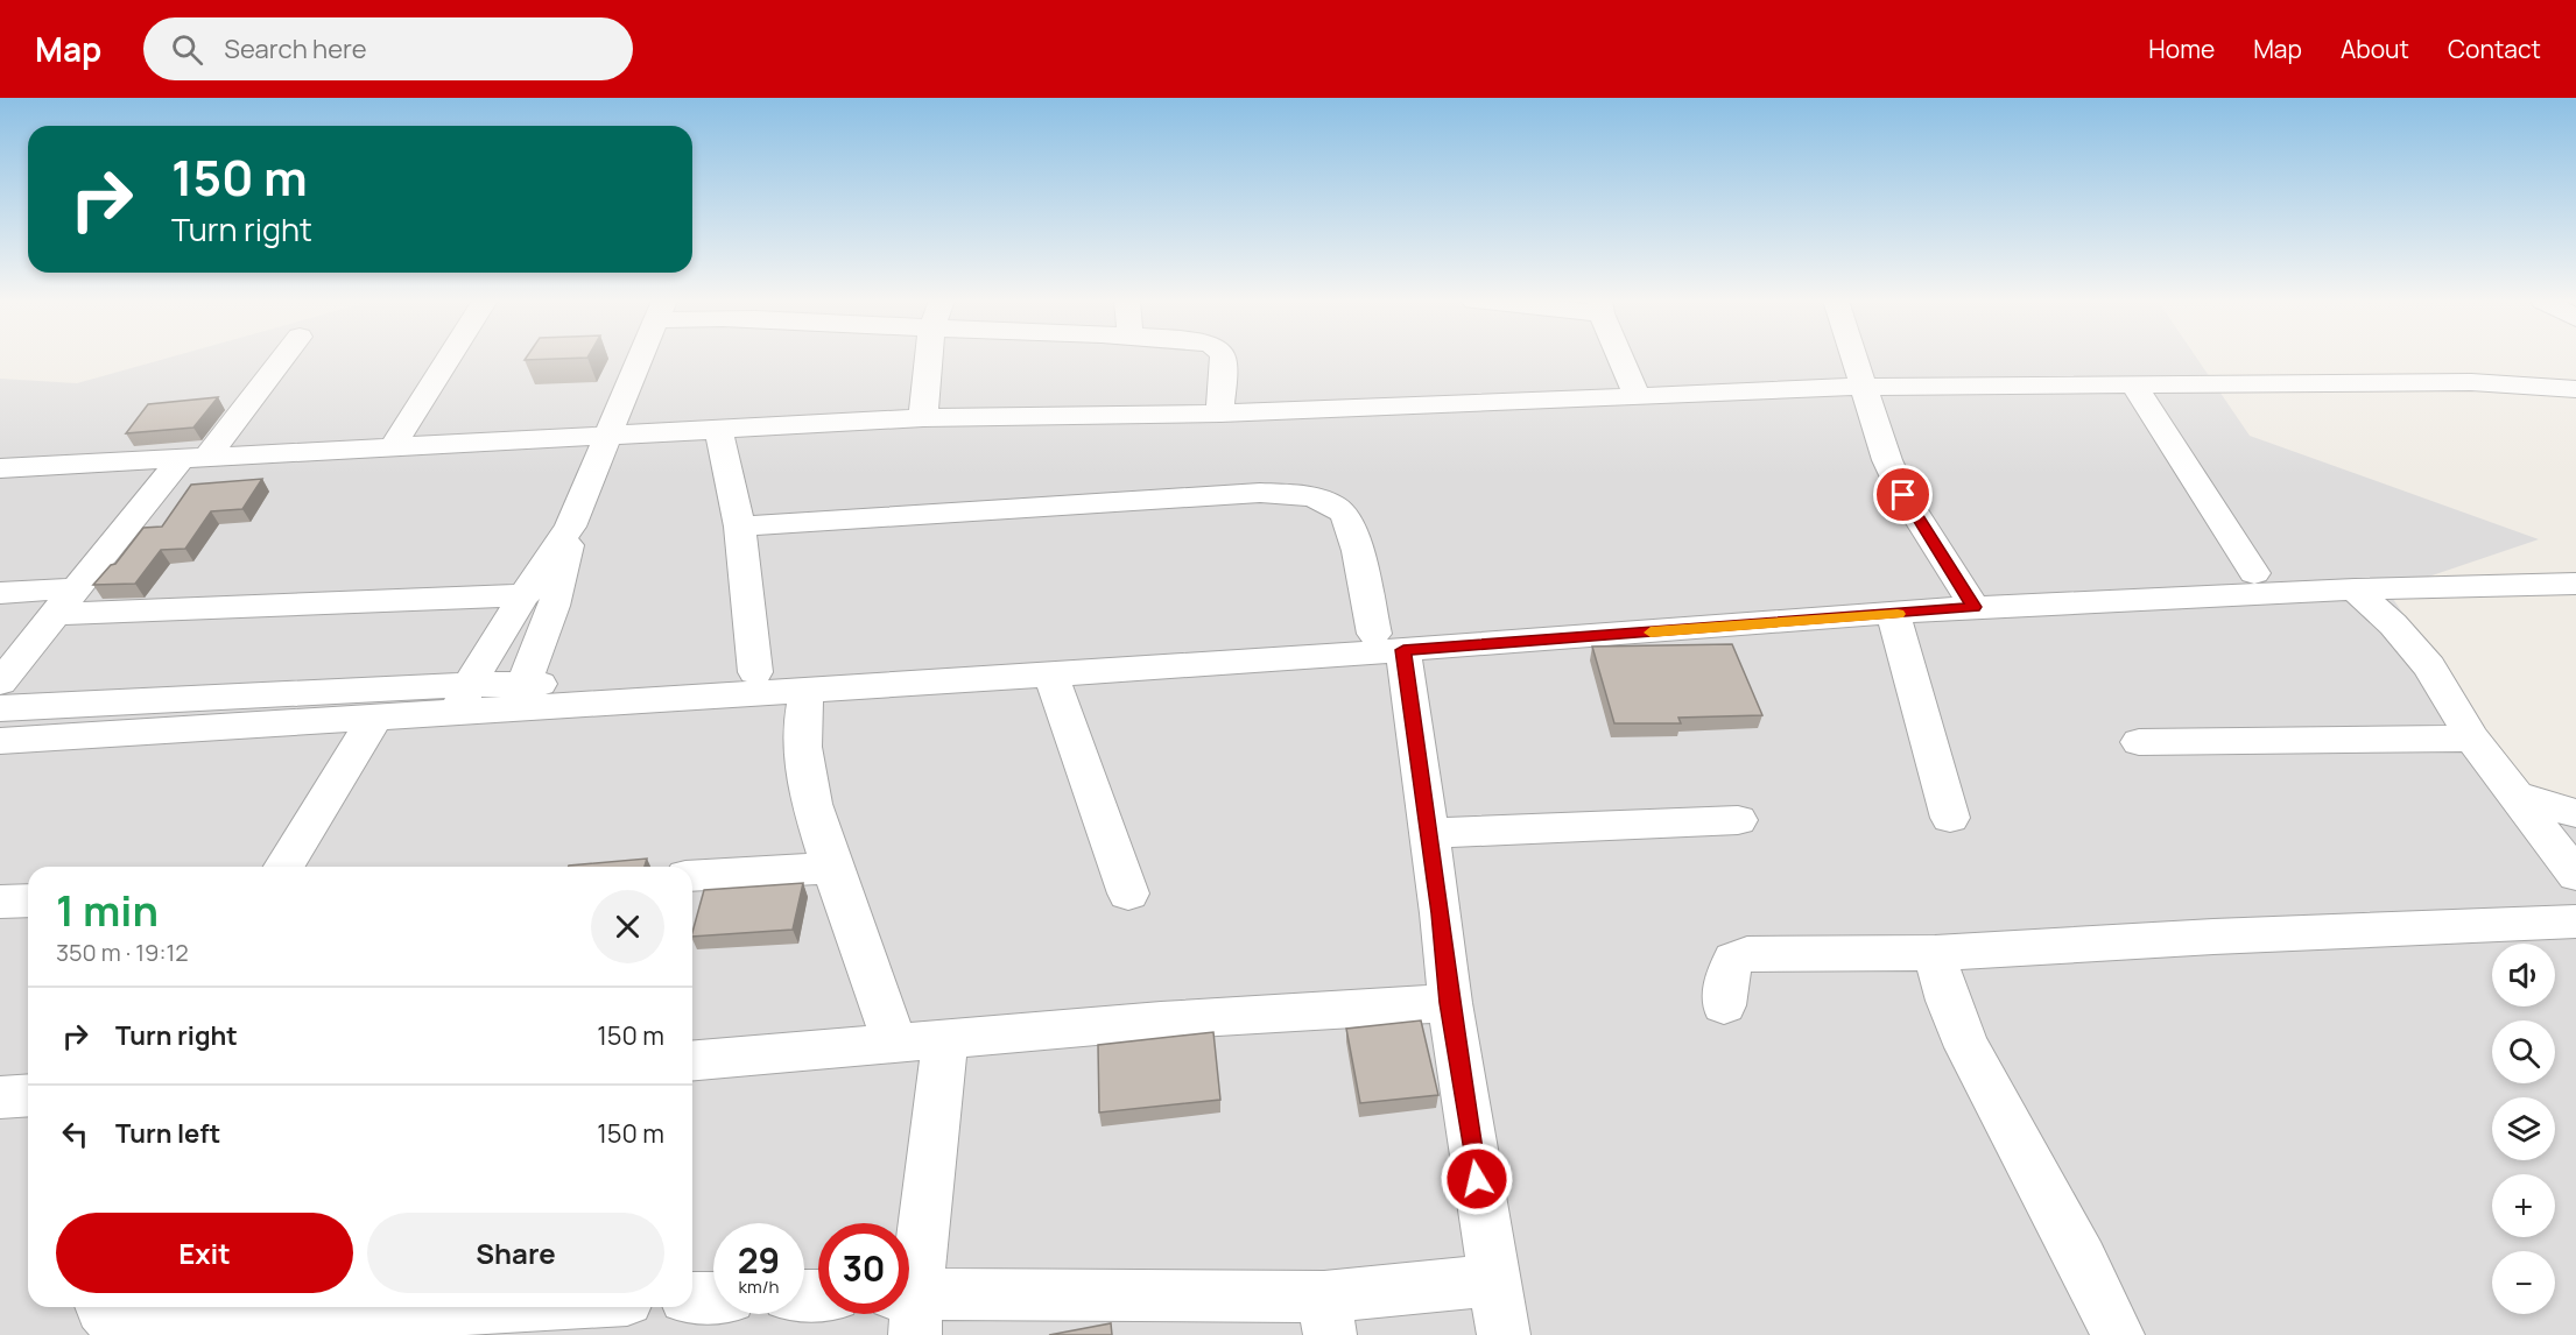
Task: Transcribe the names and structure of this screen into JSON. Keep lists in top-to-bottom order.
{
  "page": {
    "header": "Map",
    "search": "Search here",
    "nav": [
      "Home",
      "Map",
      "About",
      "Contact"
    ],
    "turn": ["150 m", "Turn right"],
    "heading": ["1 min", "350 m · 19:12"],
    "map_buttons": ["+", "−"],
    "list": [
      {
        "name": "Turn right",
        "value": "150 m"
      },
      {
        "name": "Turn left",
        "value": "150 m"
      }
    ],
    "buttons": ["Exit", "Share"],
    "speed": "29 km/h",
    "limit": "30"
  }
}
